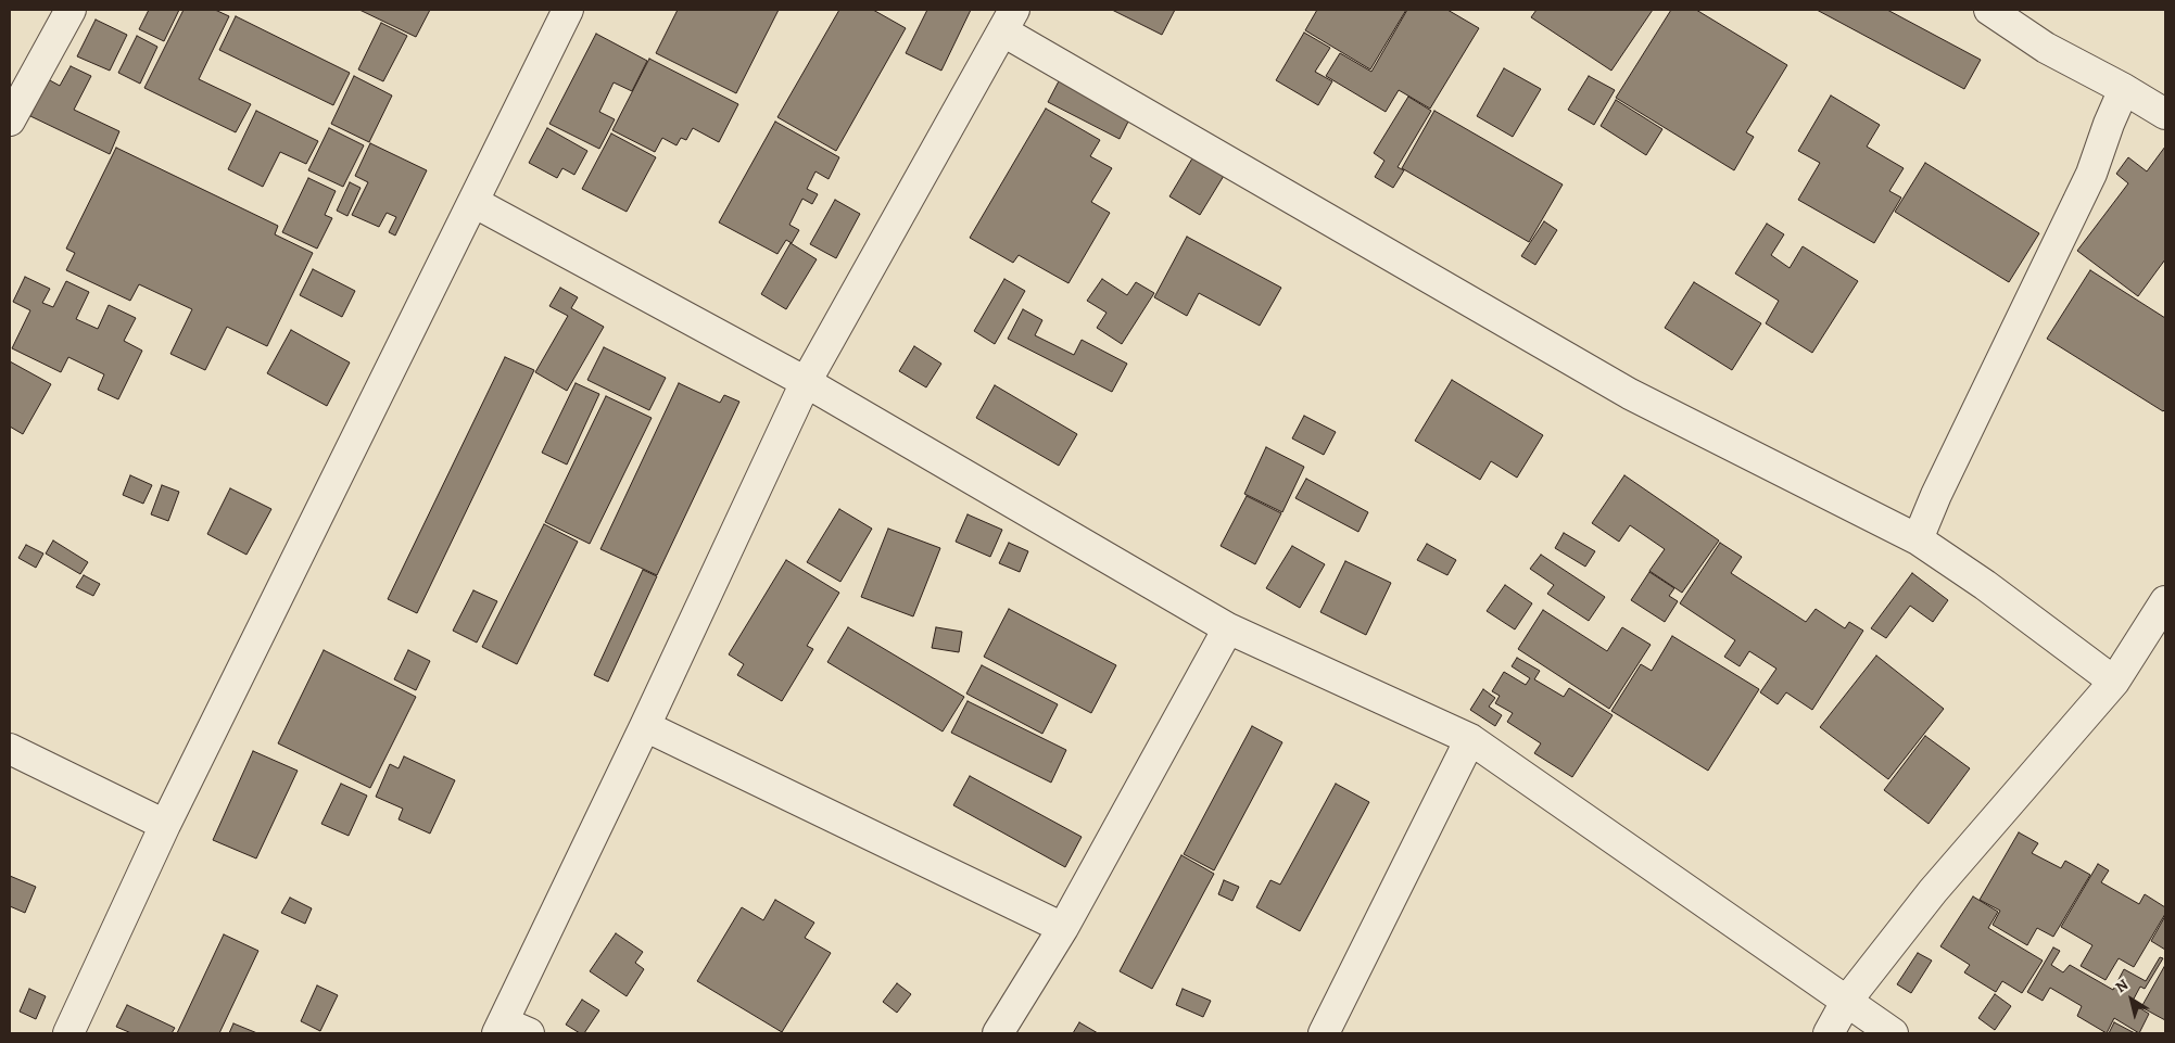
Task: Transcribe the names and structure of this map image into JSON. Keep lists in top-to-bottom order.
{
  "north": "top left"
}
